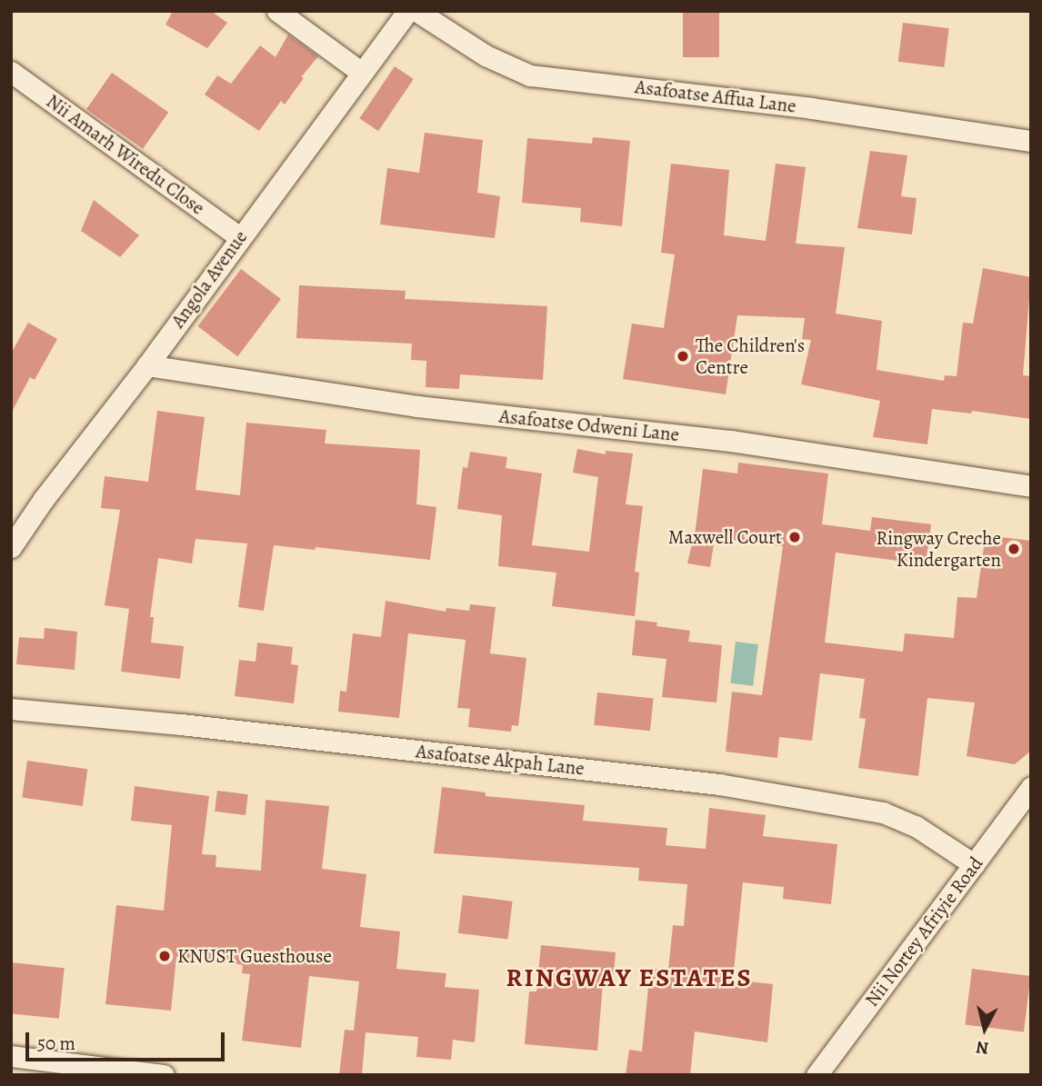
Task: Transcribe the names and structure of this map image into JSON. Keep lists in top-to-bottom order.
{
  "streets": {
    "street": [
      "Asafoatse Affua Lane",
      "Nii Amarh Wiredu Close",
      "Angola Avenue",
      "Asafoatse Odweni Lane",
      "Asafoatse Akpah Lane",
      "Nii Nortey Afriyie Road"
    ]
  },
  "crossings": [
    ["Nii Amarh Wiredu Close", "Angola Avenue"],
    ["Angola Avenue", "Asafoatse Odweni Lane"],
    ["Asafoatse Akpah Lane", "Nii Nortey Afriyie Road"]
  ],
  "districts": ["RINGWAY ESTATES"],
  "places": [
    "The Children's Centre",
    "Maxwell Court",
    "Ringway Creche Kindergarten",
    "KNUST Guesthouse"
  ],
  "scale_bar": "50 m",
  "north": "bottom"
}
